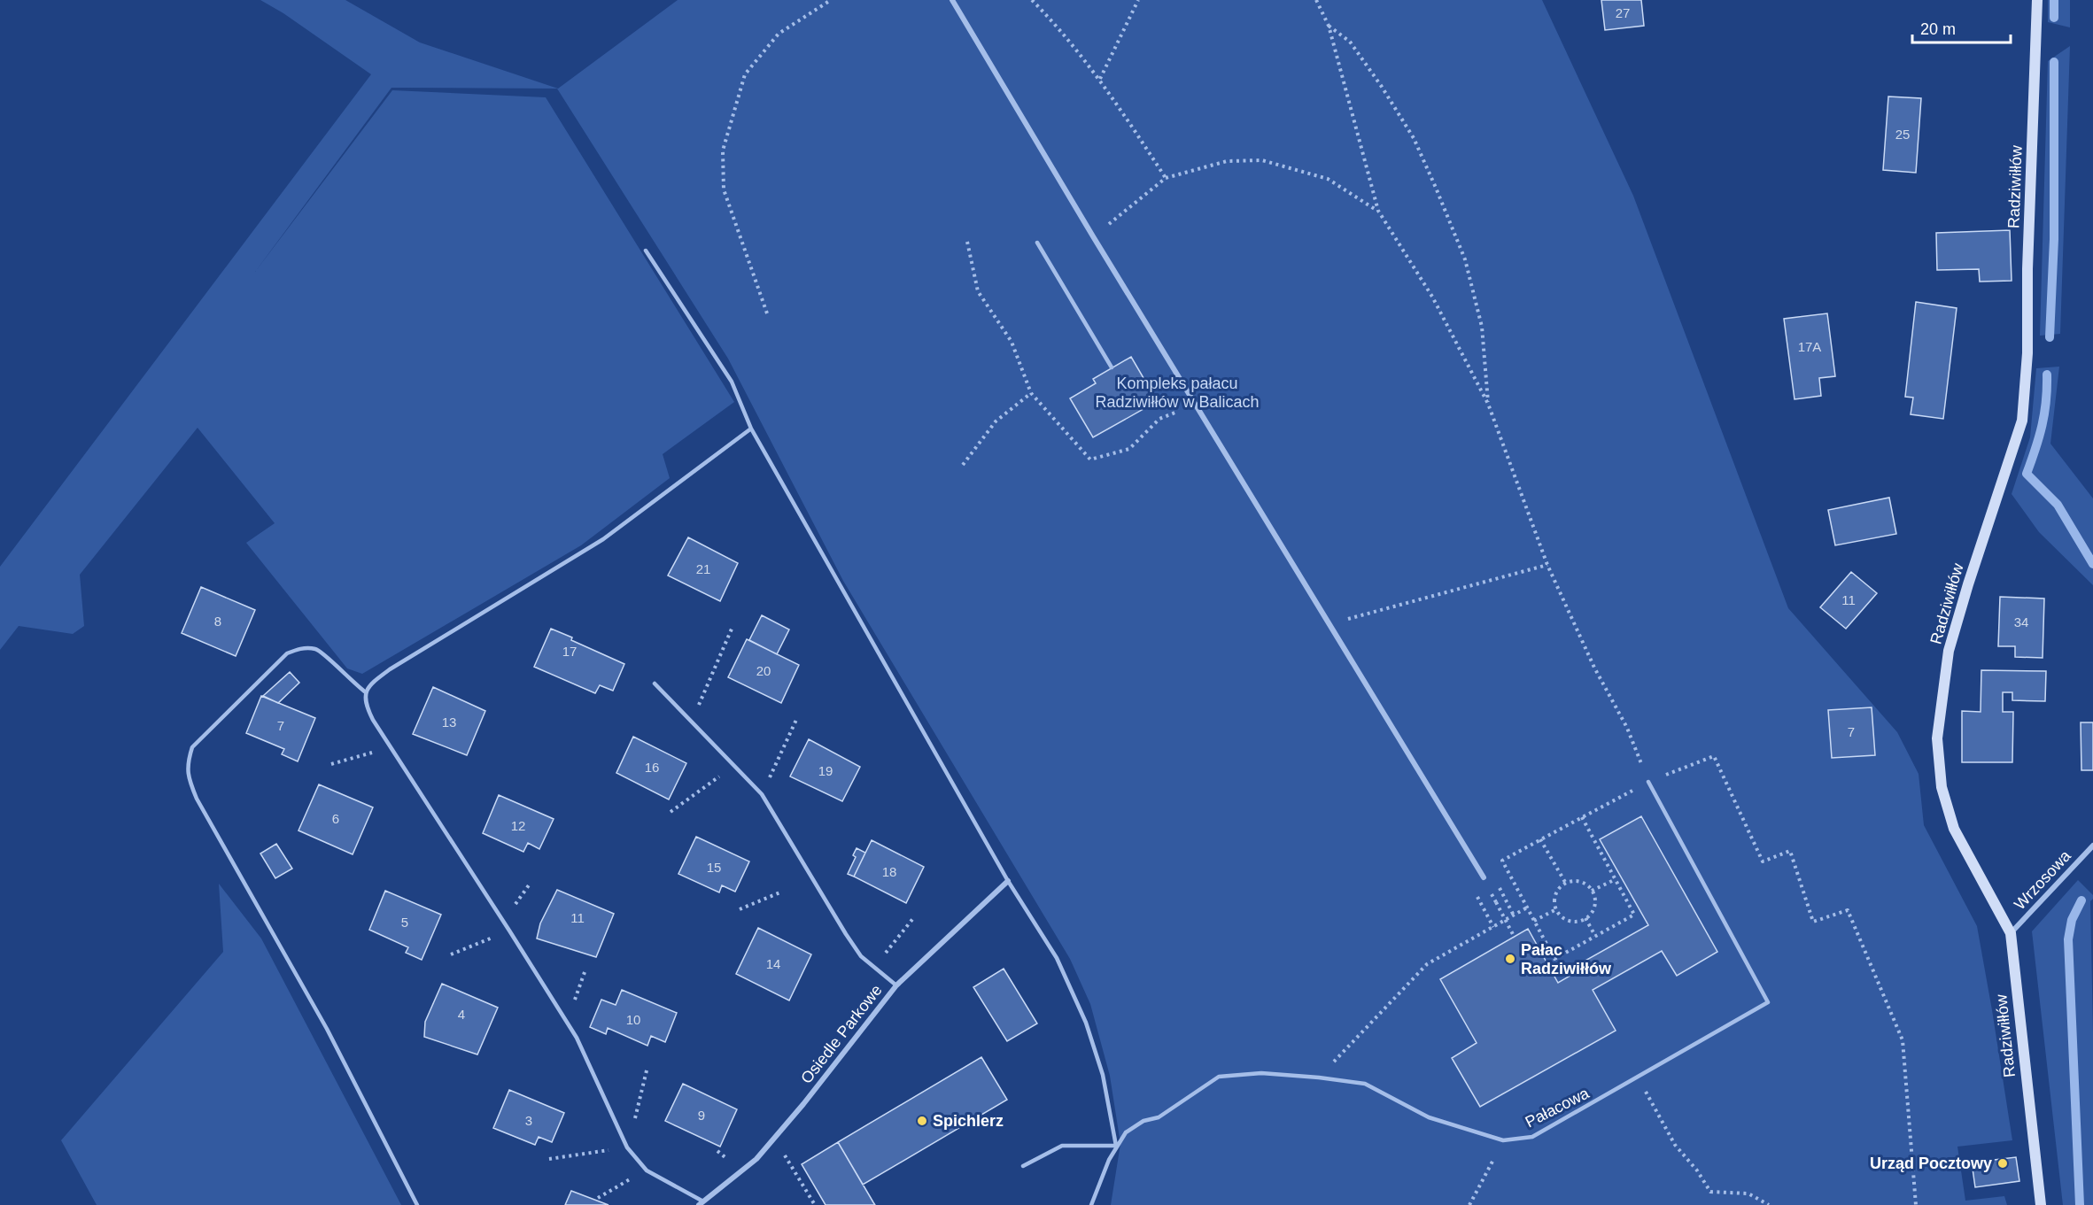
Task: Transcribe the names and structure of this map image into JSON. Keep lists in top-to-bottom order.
{
  "streets": {
    "street": ["Radziwiłłów", "Wrzosowa", "Osiedle Parkowe"],
    "lane": ["Pałacowa"]
  },
  "crossings": [
    ["Radziwiłłów", "Wrzosowa"]
  ],
  "parks": ["Kompleks pałacu Radziwiłłów w Balicach"],
  "places": ["Pałac Radziwiłłów", "Spichlerz", "Urząd Pocztowy"],
  "house_numbers": [
    "27",
    "25",
    "17A",
    "21",
    "11",
    "8",
    "34",
    "17",
    "20",
    "13",
    "7",
    "7",
    "16",
    "19",
    "6",
    "12",
    "15",
    "18",
    "11",
    "5",
    "14",
    "4",
    "10",
    "9",
    "3"
  ],
  "scale_bar": "20 m"
}
